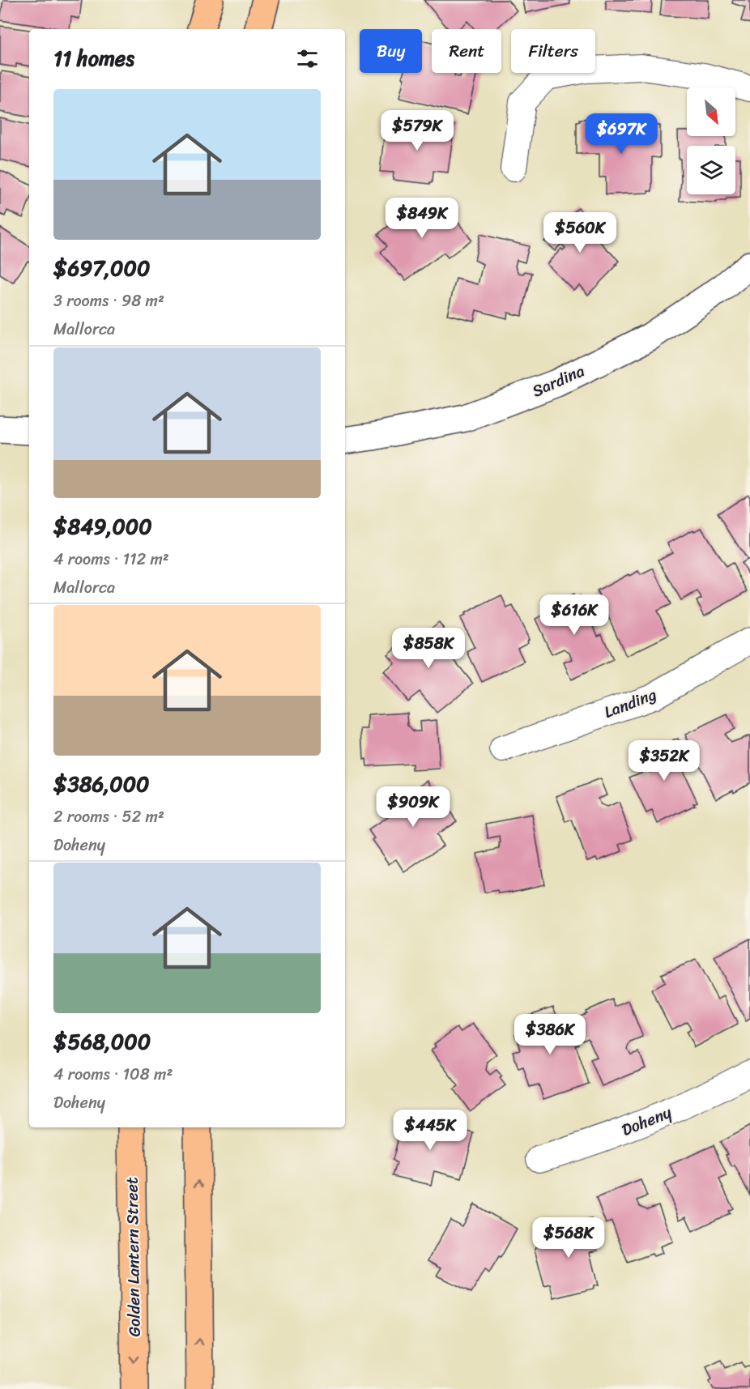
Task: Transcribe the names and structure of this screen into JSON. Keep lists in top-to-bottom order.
{
  "streets": {
    "main road": ["Golden Lantern Street"],
    "street": ["Sardina", "Landing", "Doheny"]
  },
  "north": "bottom right",
  "page": {
    "chip": ["Buy", "Rent", "Filters"],
    "heading": "11 homes",
    "list": [
      {
        "name": "$697,000",
        "note": "3 rooms · 98 m² · Mallorca"
      },
      {
        "name": "$849,000",
        "note": "4 rooms · 112 m² · Mallorca"
      },
      {
        "name": "$386,000",
        "note": "2 rooms · 52 m² · Doheny"
      },
      {
        "name": "$568,000",
        "note": "4 rooms · 108 m² · Doheny"
      }
    ],
    "price": [
      "$579K",
      "$697K",
      "$849K",
      "$560K",
      "$616K",
      "$858K",
      "$352K",
      "$909K",
      "$386K",
      "$445K",
      "$568K"
    ]
  }
}
